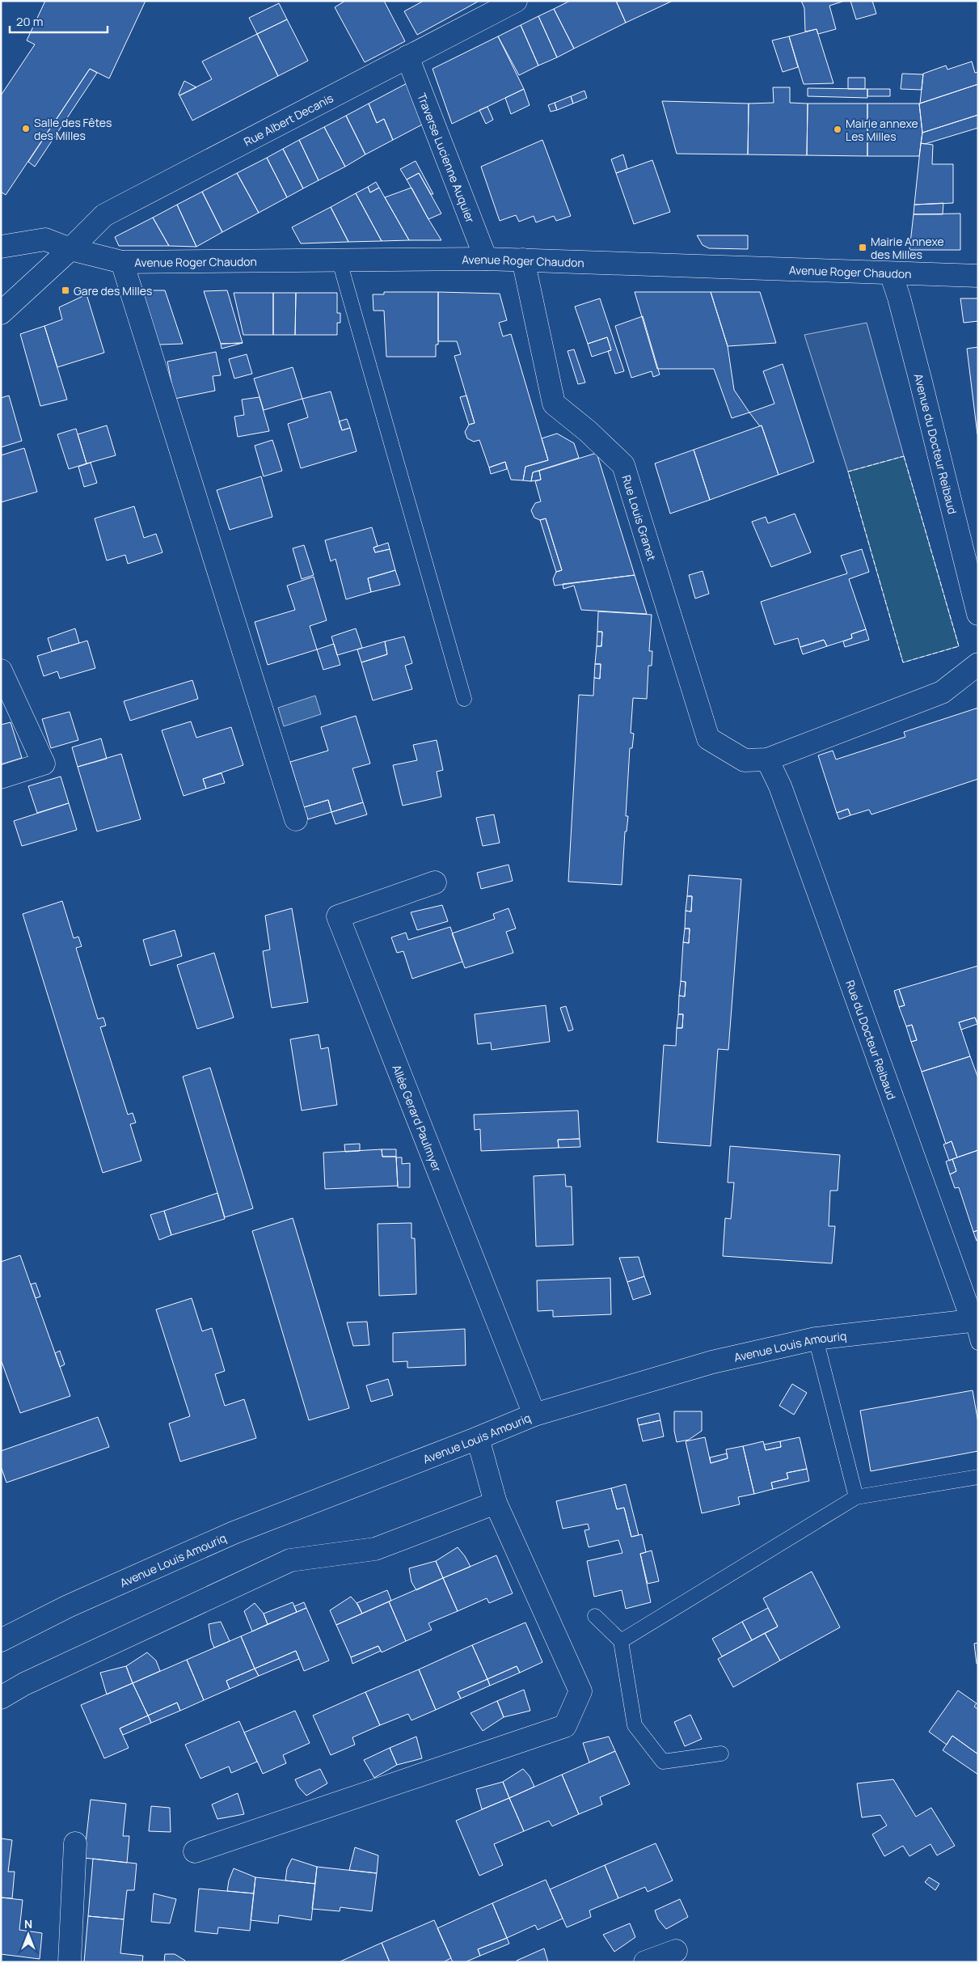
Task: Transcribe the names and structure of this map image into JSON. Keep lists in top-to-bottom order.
{
  "streets": {
    "street": [
      "Rue Albert Decanis",
      "Traverse Lucienne Auquier",
      "Avenue Roger Chaudon",
      "Avenue du Docteur Reibaud",
      "Rue Louis Granet",
      "Rue du Docteur Reibaud",
      "Allée Gerard Paulmyer",
      "Avenue Louis Amouriq"
    ]
  },
  "crossings": [
    ["Rue Albert Decanis", "Traverse Lucienne Auquier"],
    ["Rue Albert Decanis", "Avenue Roger Chaudon"],
    ["Traverse Lucienne Auquier", "Avenue Roger Chaudon"],
    ["Avenue Roger Chaudon", "Avenue du Docteur Reibaud"],
    ["Avenue Roger Chaudon", "Rue Louis Granet"],
    ["Rue Louis Granet", "Rue du Docteur Reibaud"],
    ["Rue du Docteur Reibaud", "Avenue Louis Amouriq"],
    ["Allée Gerard Paulmyer", "Avenue Louis Amouriq"]
  ],
  "places": {
    "other": ["Salle des Fêtes des Milles", "Mairie annexe Les Milles"],
    "transit": ["Mairie Annexe des Milles", "Gare des Milles"]
  },
  "scale_bar": "20 m",
  "north": "top"
}
